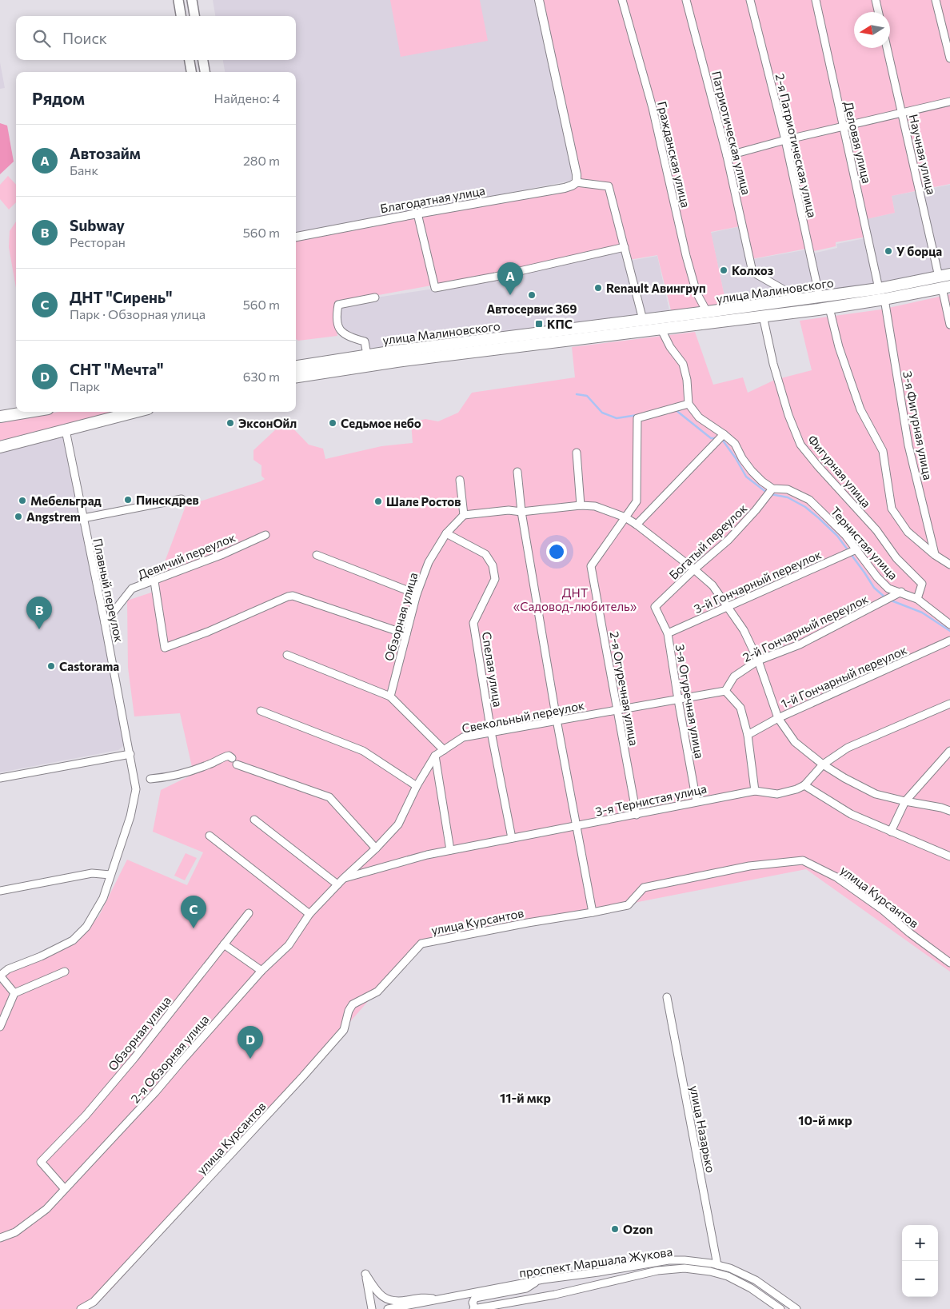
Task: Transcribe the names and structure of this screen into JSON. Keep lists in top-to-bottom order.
{
  "streets": {
    "highway": ["улица Малиновского"],
    "street": [
      "Патриотическая улица",
      "Деловая улица",
      "2-я Патриотическая улица",
      "Гражданская улица",
      "Научная улица",
      "Благодатная улица",
      "3-я Фигурная улица",
      "Фигурная улица",
      "Богатый переулок",
      "Тернистая улица",
      "Девичий переулок",
      "3-й Гончарный переулок",
      "Плавный переулок",
      "Обзорная улица",
      "2-й Гончарный переулок",
      "Спелая улица",
      "1-й Гончарный переулок",
      "2-я Огуречная улица",
      "3-я Огуречная улица",
      "Свекольный переулок",
      "3-я Тернистая улица",
      "улица Курсантов",
      "2-я Обзорная улица",
      "улица Назарько",
      "проспект Маршала Жукова"
    ]
  },
  "crossings": [
    ["Патриотическая улица", "улица Малиновского"],
    ["Деловая улица", "улица Малиновского"],
    ["2-я Патриотическая улица", "улица Малиновского"],
    ["Гражданская улица", "улица Малиновского"],
    ["Научная улица", "улица Малиновского"],
    ["Благодатная улица", "улица Малиновского"],
    ["улица Малиновского", "3-я Фигурная улица"],
    ["улица Малиновского", "Фигурная улица"],
    ["Фигурная улица", "Тернистая улица"],
    ["Богатый переулок", "Тернистая улица"],
    ["Богатый переулок", "3-я Огуречная улица"],
    ["Тернистая улица", "3-й Гончарный переулок"],
    ["Тернистая улица", "2-й Гончарный переулок"],
    ["Девичий переулок", "Плавный переулок"],
    ["3-й Гончарный переулок", "3-я Огуречная улица"],
    ["Обзорная улица", "Спелая улица"],
    ["Обзорная улица", "2-я Обзорная улица"],
    ["2-й Гончарный переулок", "Свекольный переулок"],
    ["Спелая улица", "Свекольный переулок"],
    ["Спелая улица", "3-я Тернистая улица"],
    ["2-я Огуречная улица", "Свекольный переулок"],
    ["2-я Огуречная улица", "3-я Тернистая улица"],
    ["3-я Огуречная улица", "Свекольный переулок"],
    ["3-я Огуречная улица", "3-я Тернистая улица"],
    ["Свекольный переулок", "3-я Тернистая улица"],
    ["Свекольный переулок", "2-я Обзорная улица"],
    ["3-я Тернистая улица", "2-я Обзорная улица"],
    ["улица Назарько", "проспект Маршала Жукова"]
  ],
  "districts": ["11-й мкр", "10-й мкр"],
  "parks": ["ДНТ «Садовод-любитель»"],
  "places": {
    "other": [
      "У борца",
      "Колхоз",
      "Renault Авингруп",
      "Автосервис 369",
      "ЭксонОйл",
      "Седьмое небо",
      "Пинскдрев",
      "Мебельград",
      "Шале Ростов",
      "Angstrem",
      "Castorama",
      "Ozon"
    ],
    "transit": ["КПС"]
  },
  "north": "left",
  "page": {
    "search": "Поиск",
    "heading": ["Рядом", "Найдено: 4"],
    "list": [
      {
        "mark": "A",
        "name": "Автозайм",
        "note": "Банк",
        "value": "280 m"
      },
      {
        "mark": "B",
        "name": "Subway",
        "note": "Ресторан",
        "value": "560 m"
      },
      {
        "mark": "C",
        "name": "ДНТ \"Сирень\"",
        "note": "Парк · Обзорная улица",
        "value": "560 m"
      },
      {
        "mark": "D",
        "name": "СНТ \"Мечта\"",
        "note": "Парк",
        "value": "630 m"
      }
    ],
    "pins": [
      "A",
      "B",
      "C",
      "D"
    ],
    "map_buttons": ["+", "−"]
  }
}
